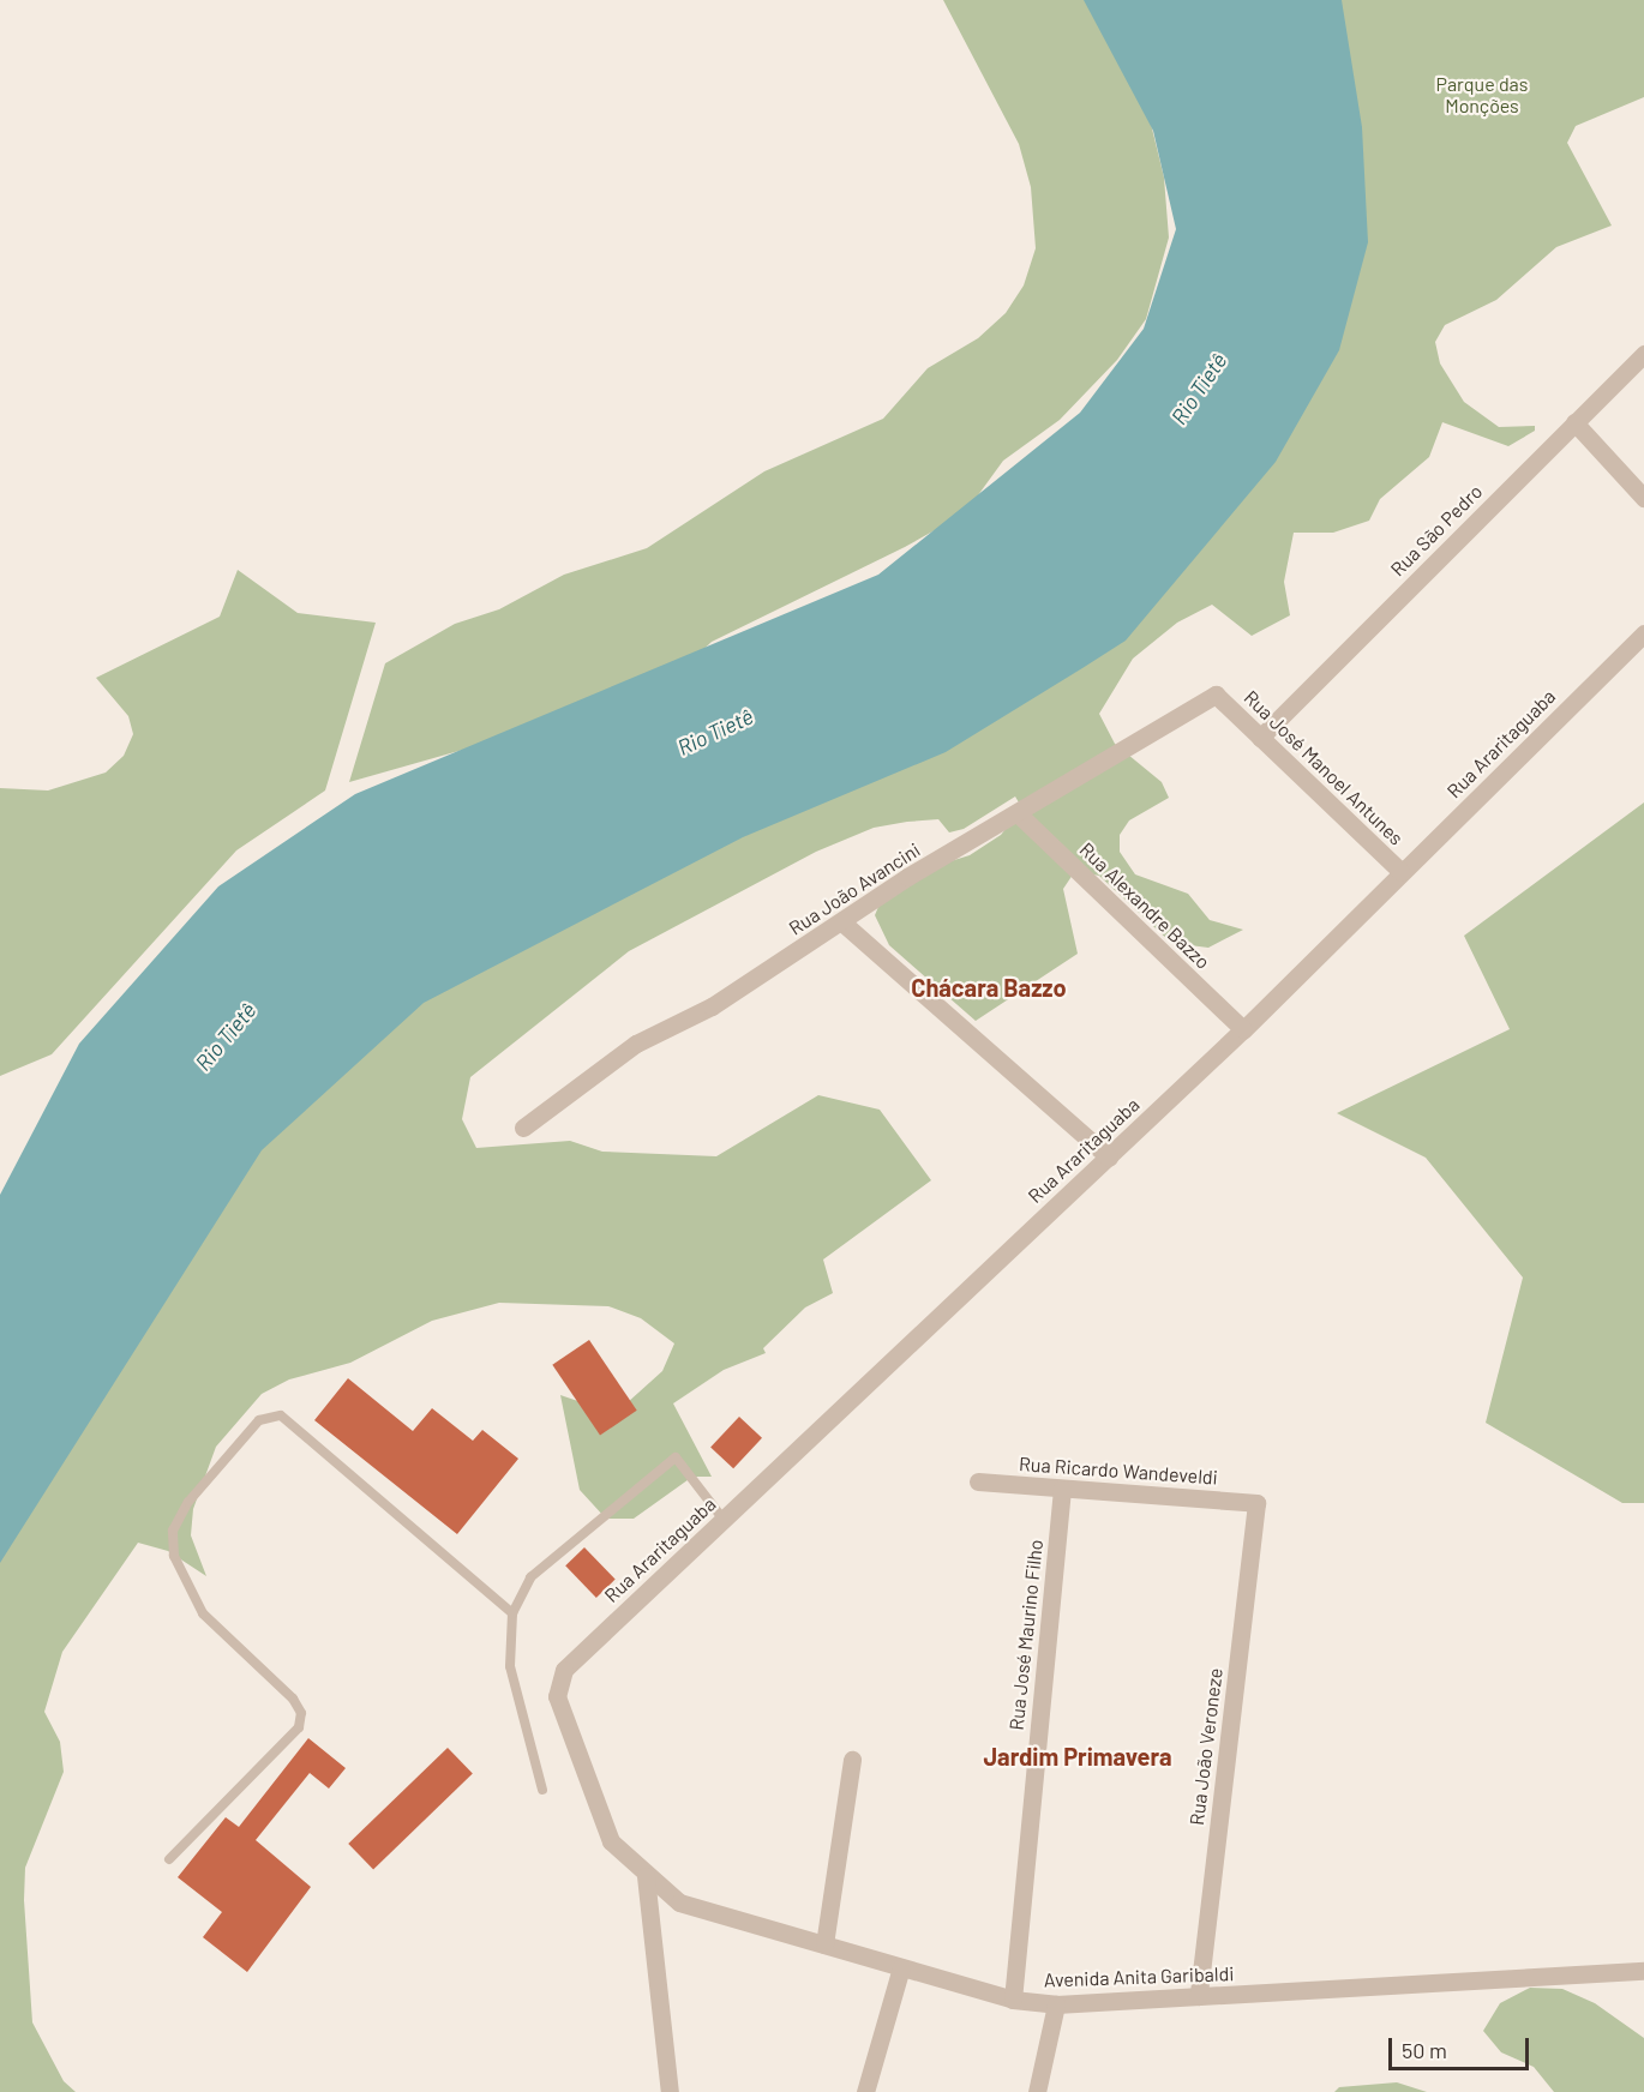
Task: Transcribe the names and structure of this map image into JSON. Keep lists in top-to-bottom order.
{
  "streets": {
    "street": [
      "Rua São Pedro",
      "Rua Araritaguaba",
      "Rua José Manoel Antunes",
      "Rua João Avancini",
      "Rua Alexandre Bazzo",
      "Rua Ricardo Wandeveldi",
      "Rua José Maurino Filho",
      "Rua João Veroneze",
      "Avenida Anita Garibaldi"
    ]
  },
  "crossings": [
    ["Rua São Pedro", "Rua José Manoel Antunes"],
    ["Rua Araritaguaba", "Rua José Manoel Antunes"],
    ["Rua Araritaguaba", "Rua Alexandre Bazzo"],
    ["Rua Araritaguaba", "Avenida Anita Garibaldi"],
    ["Rua José Manoel Antunes", "Rua João Avancini"],
    ["Rua João Avancini", "Rua Alexandre Bazzo"],
    ["Rua Ricardo Wandeveldi", "Rua José Maurino Filho"],
    ["Rua Ricardo Wandeveldi", "Rua João Veroneze"],
    ["Rua José Maurino Filho", "Avenida Anita Garibaldi"],
    ["Rua João Veroneze", "Avenida Anita Garibaldi"]
  ],
  "districts": ["Chácara Bazzo", "Jardim Primavera"],
  "water": ["Rio Tietê"],
  "parks": ["Parque das Monções"],
  "scale_bar": "50 m"
}
